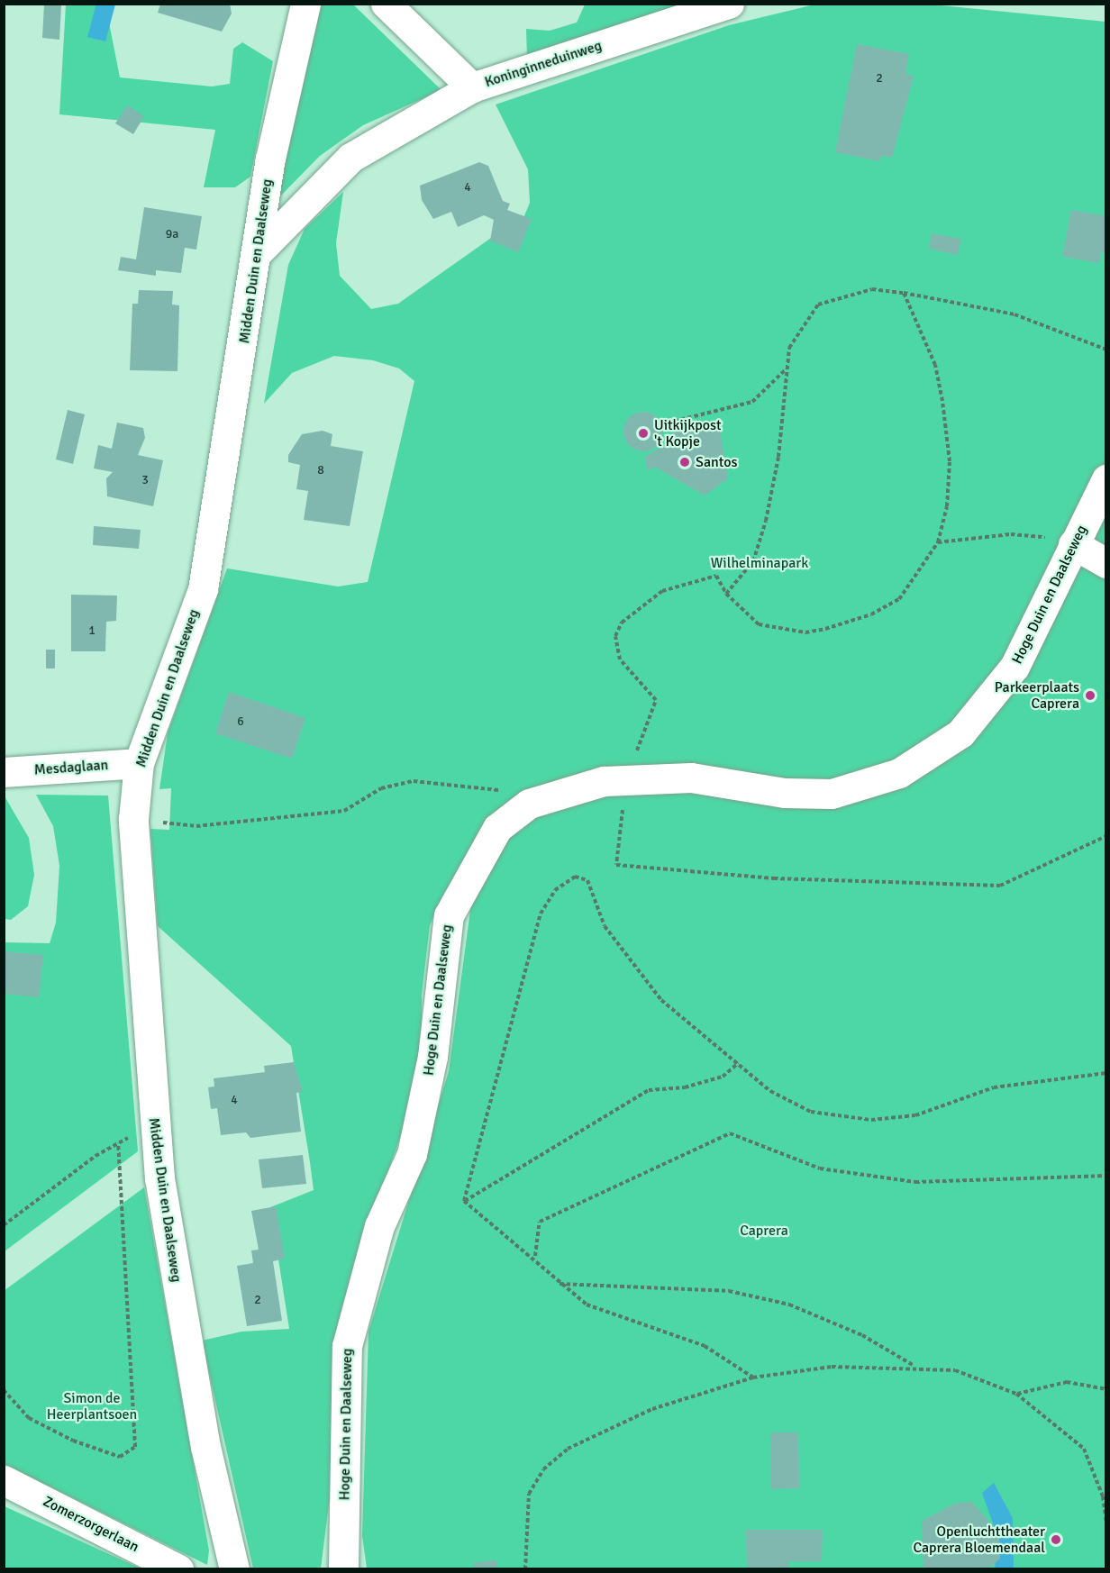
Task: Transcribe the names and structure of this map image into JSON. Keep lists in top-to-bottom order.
{
  "streets": {
    "street": [
      "Koninginneduinweg",
      "Midden Duin en Daalseweg",
      "Hoge Duin en Daalseweg",
      "Mesdaglaan",
      "Zomerzorgerlaan"
    ]
  },
  "crossings": [
    ["Midden Duin en Daalseweg", "Mesdaglaan"]
  ],
  "parks": ["Wilhelminapark", "Caprera", "Simon de Heerplantsoen"],
  "places": [
    "Uitkijkpost 't Kopje",
    "Santos",
    "Parkeerplaats Caprera",
    "Openluchttheater Caprera Bloemendaal"
  ],
  "house_numbers": [
    "2",
    "4",
    "9a",
    "8",
    "3",
    "1",
    "6",
    "4",
    "2"
  ]
}
